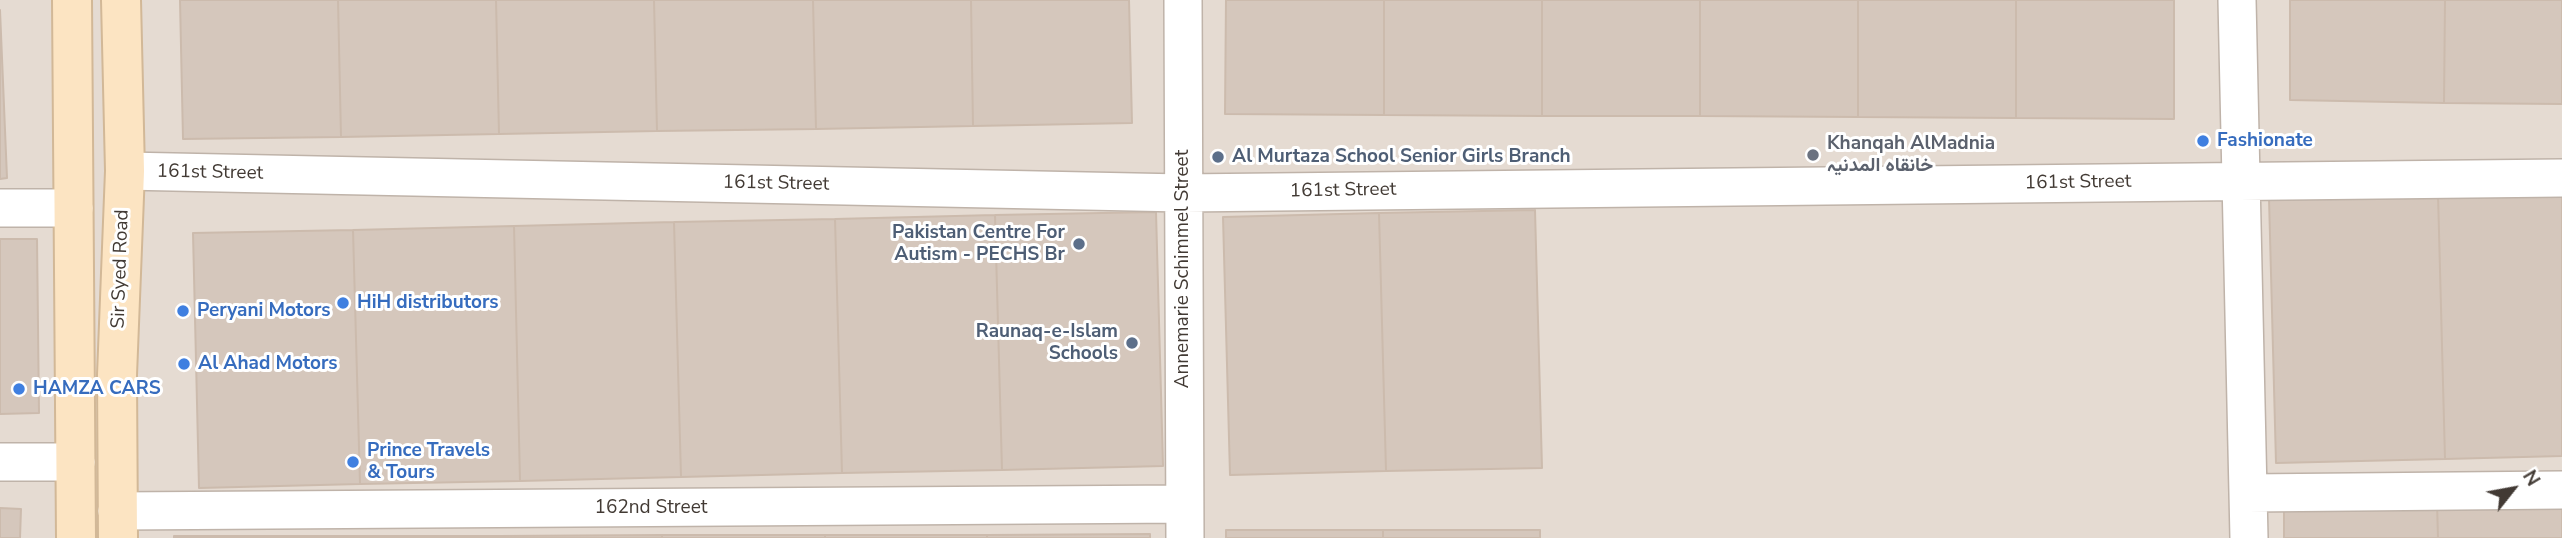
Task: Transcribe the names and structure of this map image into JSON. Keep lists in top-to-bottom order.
{
  "streets": {
    "main road": ["Sir Syed Road"],
    "street": ["161st Street", "Annemarie Schimmel Street", "162nd Street"]
  },
  "crossings": [
    ["161st Street", "Sir Syed Road"],
    ["161st Street", "Annemarie Schimmel Street"],
    ["Sir Syed Road", "162nd Street"],
    ["Annemarie Schimmel Street", "162nd Street"]
  ],
  "places": [
    "Fashionate",
    "Khanqah AlMadnia خانقاہ المدنیہ",
    "Al Murtaza School Senior Girls Branch",
    "Pakistan Centre For Autism - PECHS Br",
    "HiH distributors",
    "Peryani Motors",
    "Raunaq-e-Islam Schools",
    "Al Ahad Motors",
    "HAMZA CARS",
    "Prince Travels & Tours"
  ],
  "north": "top right"
}
